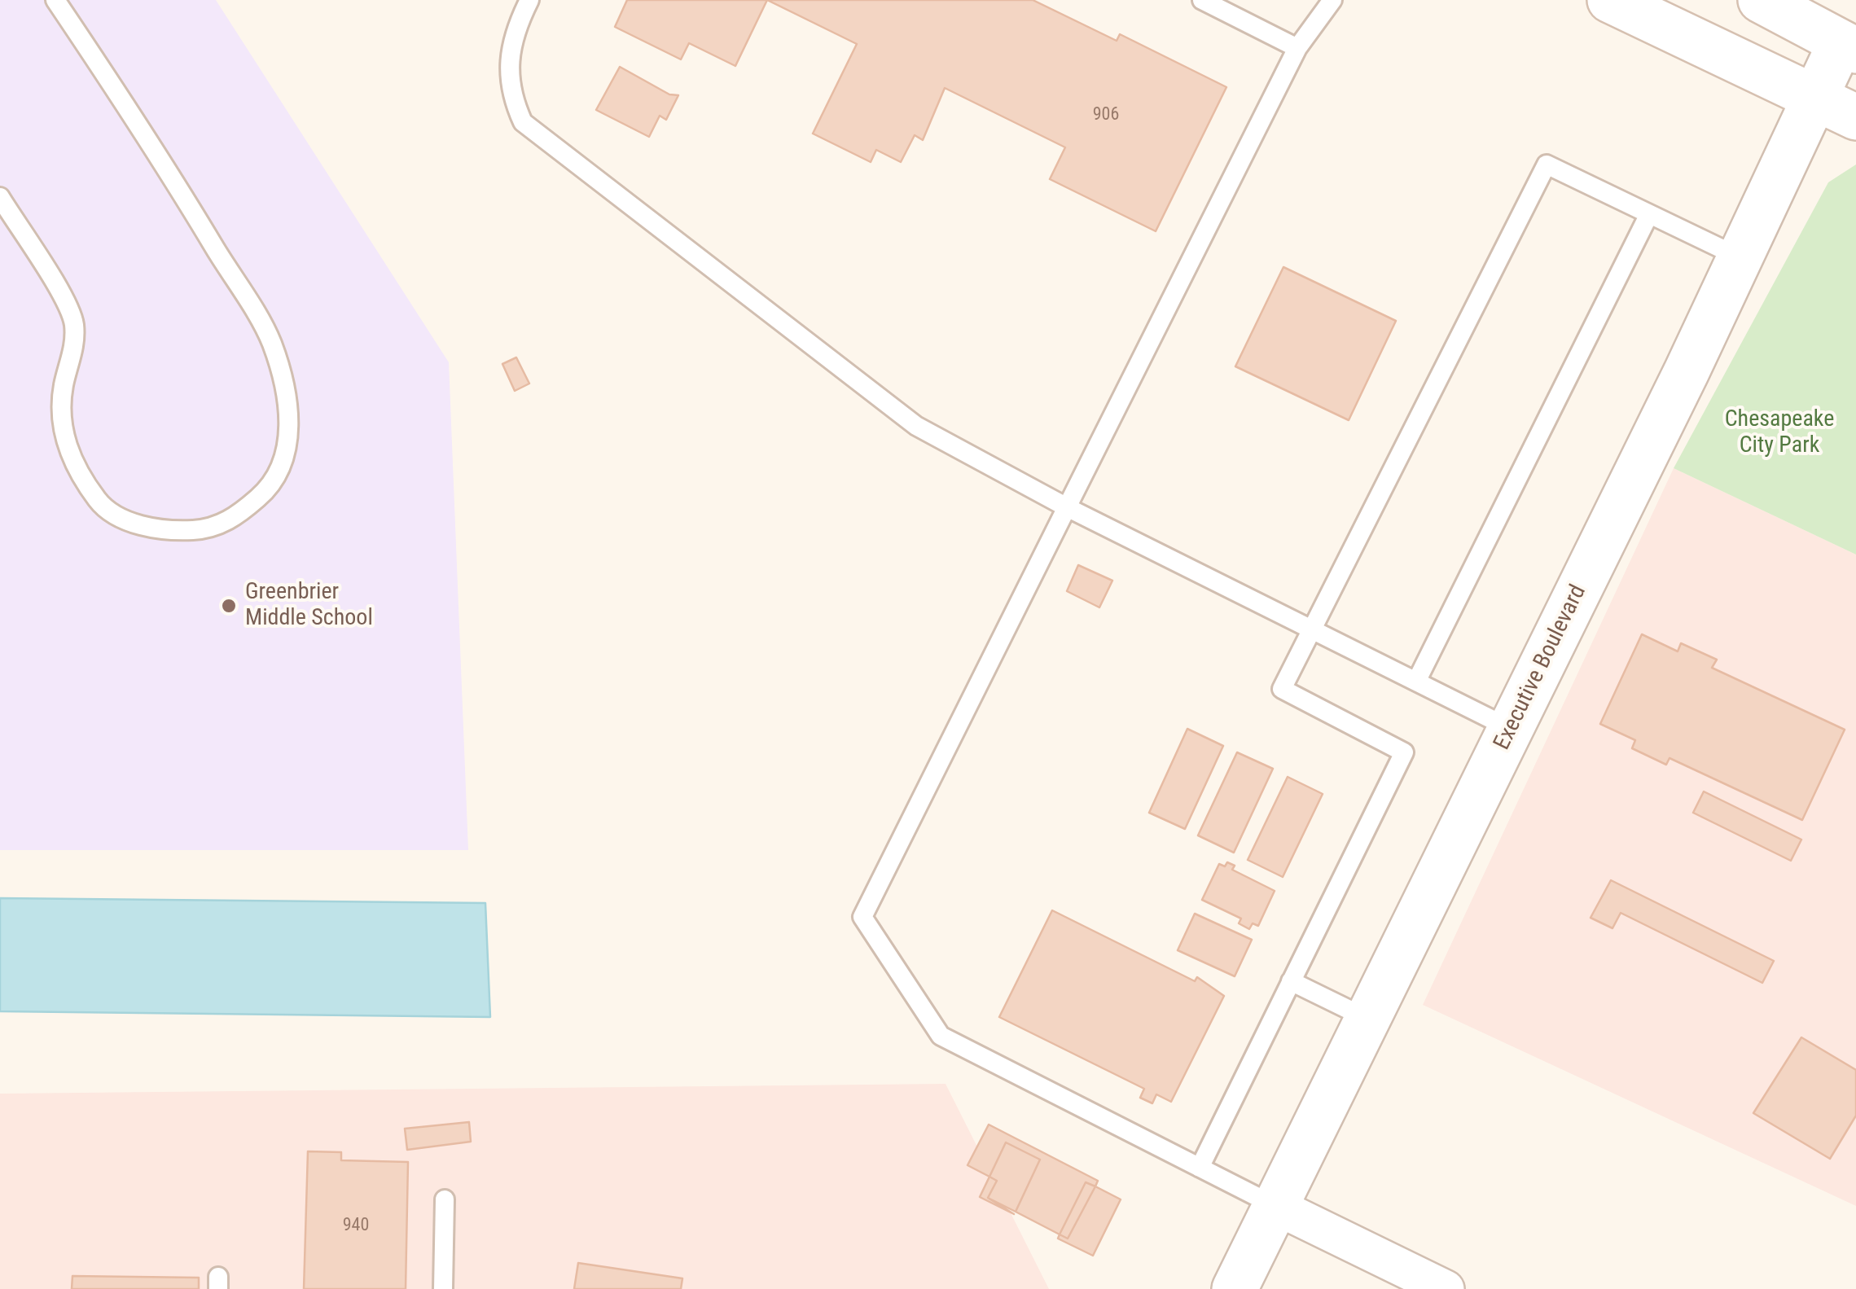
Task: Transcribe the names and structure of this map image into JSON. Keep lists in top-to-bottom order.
{
  "streets": {
    "street": ["Executive Boulevard"]
  },
  "parks": ["Chesapeake City Park"],
  "places": ["Greenbrier Middle School"],
  "house_numbers": ["906", "940"]
}
